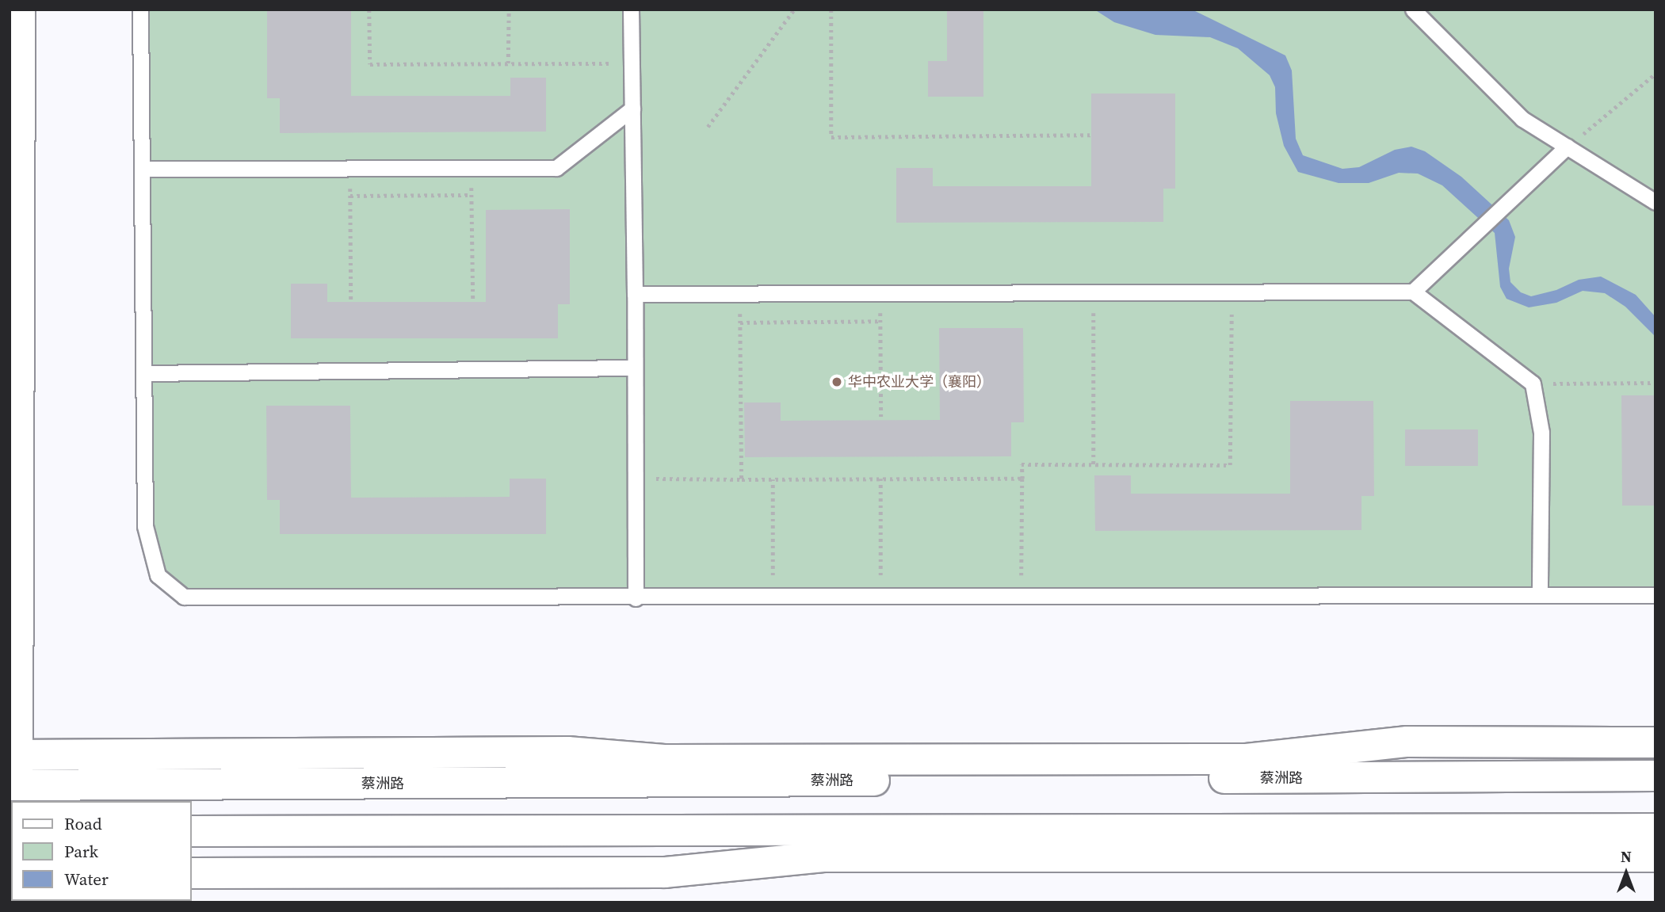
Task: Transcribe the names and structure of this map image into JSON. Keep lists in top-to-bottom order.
{
  "streets": {
    "main road": ["蔡洲路"]
  },
  "places": ["华中农业大学（襄阳）"],
  "legend": ["Road", "Park", "Water"],
  "north": "top"
}
